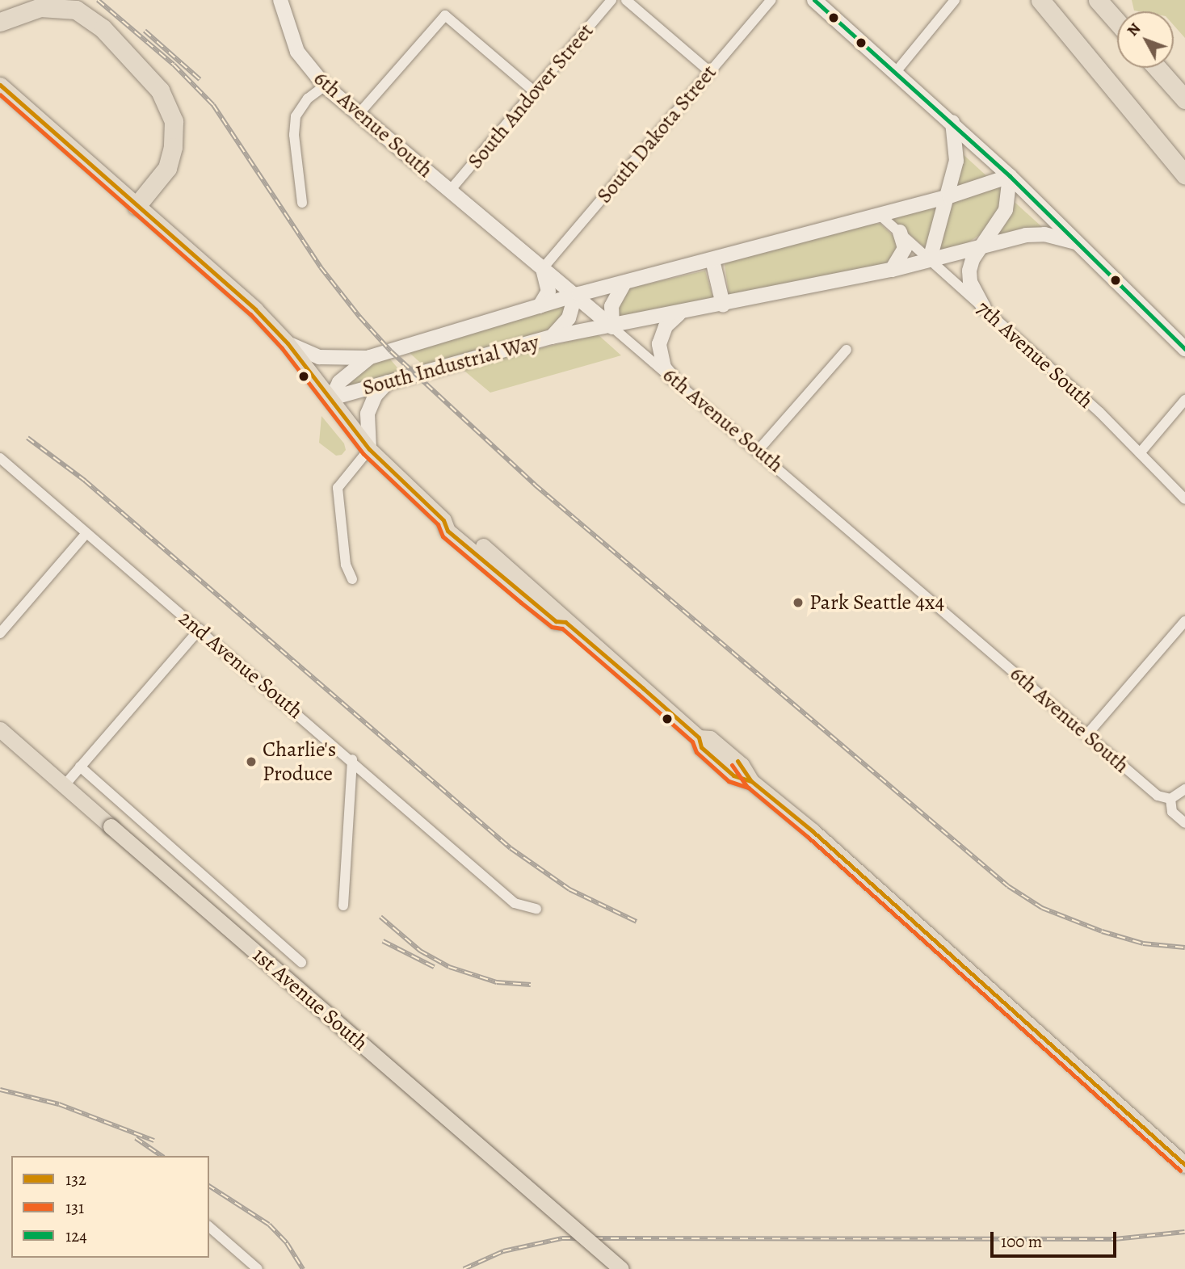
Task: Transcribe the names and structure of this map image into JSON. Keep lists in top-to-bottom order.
{
  "streets": {
    "main road": ["1st Avenue South"],
    "street": [
      "South Andover Street",
      "6th Avenue South",
      "South Dakota Street",
      "7th Avenue South",
      "South Industrial Way",
      "2nd Avenue South"
    ]
  },
  "crossings": [
    ["South Andover Street", "6th Avenue South"],
    ["6th Avenue South", "South Dakota Street"],
    ["6th Avenue South", "South Industrial Way"],
    ["7th Avenue South", "South Industrial Way"]
  ],
  "places": ["Park Seattle 4x4", "Charlie's Produce"],
  "lines": ["transit line 124", "transit line 132", "transit line 131"],
  "legend": ["132", "131", "124"],
  "scale_bar": "100 m",
  "north": "top left"
}
